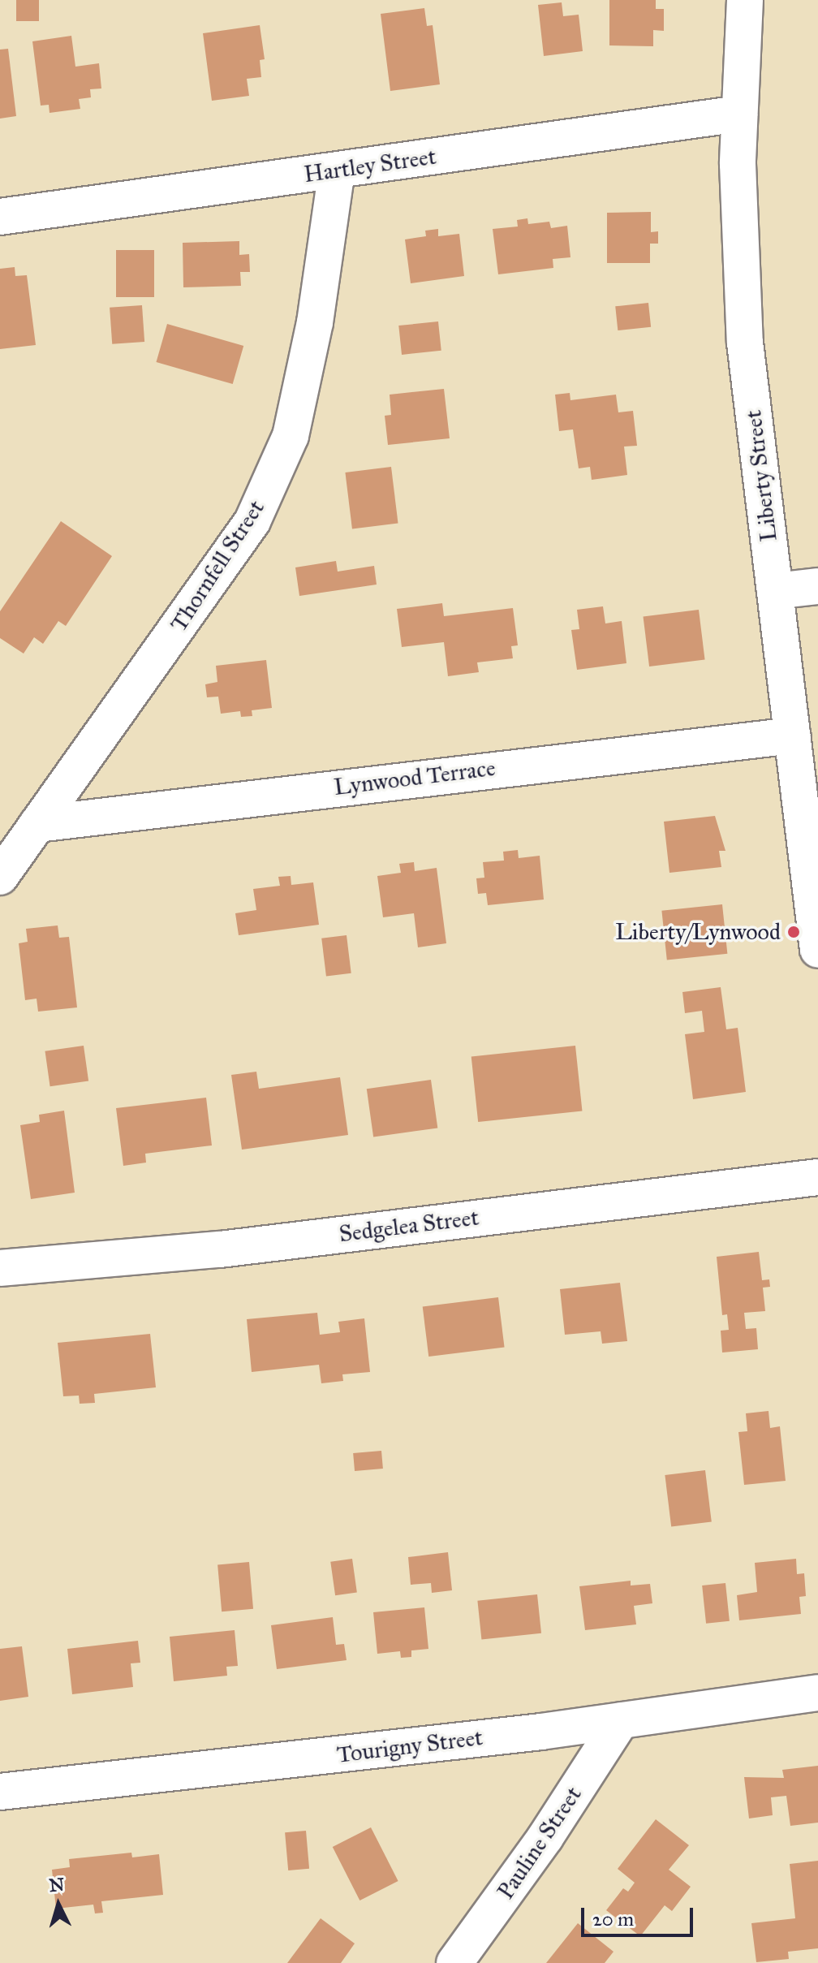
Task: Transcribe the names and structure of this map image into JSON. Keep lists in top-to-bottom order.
{
  "streets": {
    "street": [
      "Hartley Street",
      "Liberty Street",
      "Thornfell Street",
      "Lynwood Terrace",
      "Sedgelea Street",
      "Tourigny Street",
      "Pauline Street"
    ]
  },
  "crossings": [
    ["Hartley Street", "Liberty Street"],
    ["Hartley Street", "Thornfell Street"],
    ["Liberty Street", "Lynwood Terrace"],
    ["Thornfell Street", "Lynwood Terrace"],
    ["Tourigny Street", "Pauline Street"]
  ],
  "places": ["Liberty/Lynwood"],
  "scale_bar": "20 m",
  "north": "top"
}
